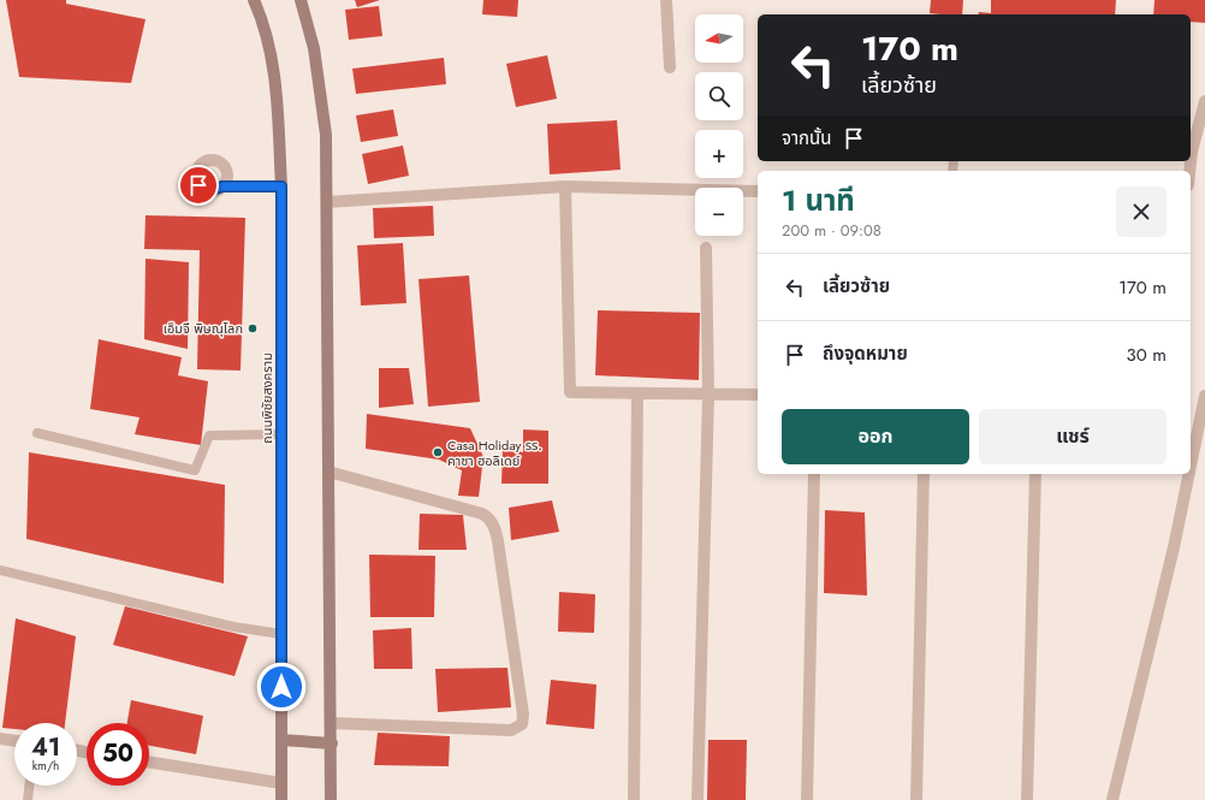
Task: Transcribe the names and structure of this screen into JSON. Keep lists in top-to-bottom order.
{
  "streets": {
    "main road": ["ถนนพิชัยสงคราม"]
  },
  "places": ["เอ็มจี พิษณุโลก", "Casa Holiday รร. คาซา ฮอลิเดย์"],
  "north": "left",
  "page": {
    "map_buttons": ["+", "−"],
    "turn": ["170 m", "เลี้ยวซ้าย"],
    "then": "จากนั้น",
    "heading": ["1 นาที", "200 m · 09:08"],
    "list": [
      {
        "name": "เลี้ยวซ้าย",
        "value": "170 m"
      },
      {
        "name": "ถึงจุดหมาย",
        "value": "30 m"
      }
    ],
    "buttons": ["ออก", "แชร์"],
    "speed": "41 km/h",
    "limit": "50"
  }
}
